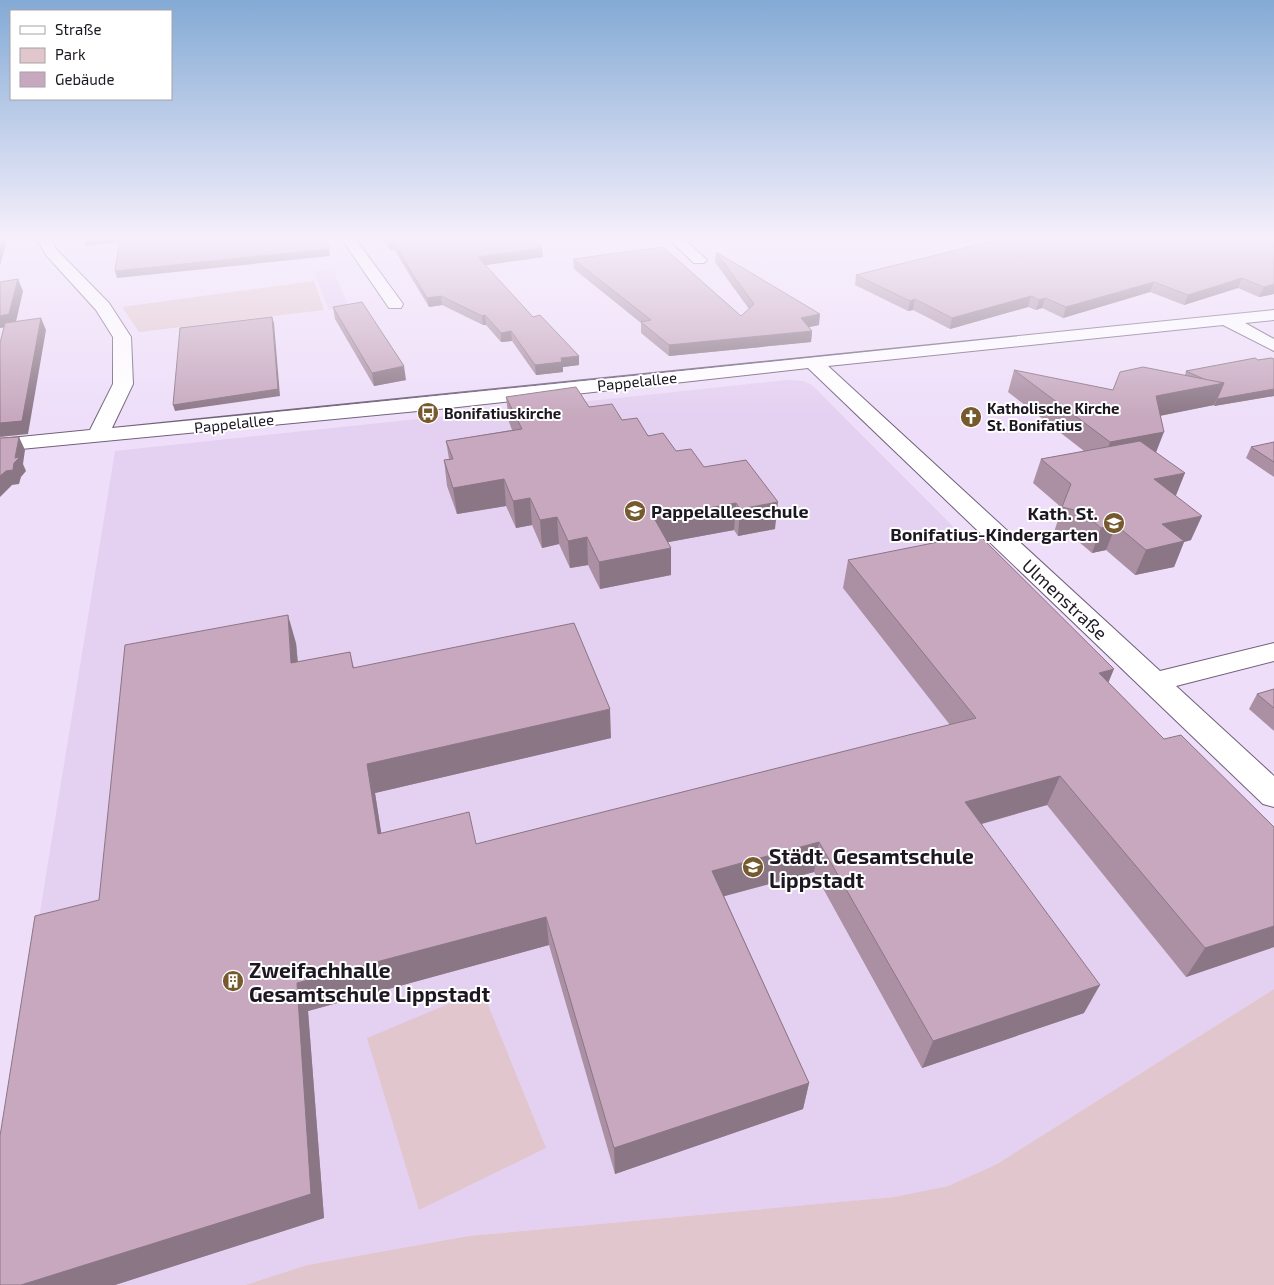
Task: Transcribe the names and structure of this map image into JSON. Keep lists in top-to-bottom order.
{
  "streets": {
    "street": ["Pappelallee", "Ulmenstraße"]
  },
  "crossings": [
    ["Pappelallee", "Ulmenstraße"]
  ],
  "places": {
    "bus stop": ["Bonifatiuskirche"],
    "church": ["Katholische Kirche St. Bonifatius"],
    "school or university": ["Pappelalleeschule", "Kath. St. Bonifatius-Kindergarten", "Städt. Gesamtschule Lippstadt"],
    "building": ["Zweifachhalle Gesamtschule Lippstadt"]
  },
  "legend": ["Straße", "Park", "Gebäude"]
}
